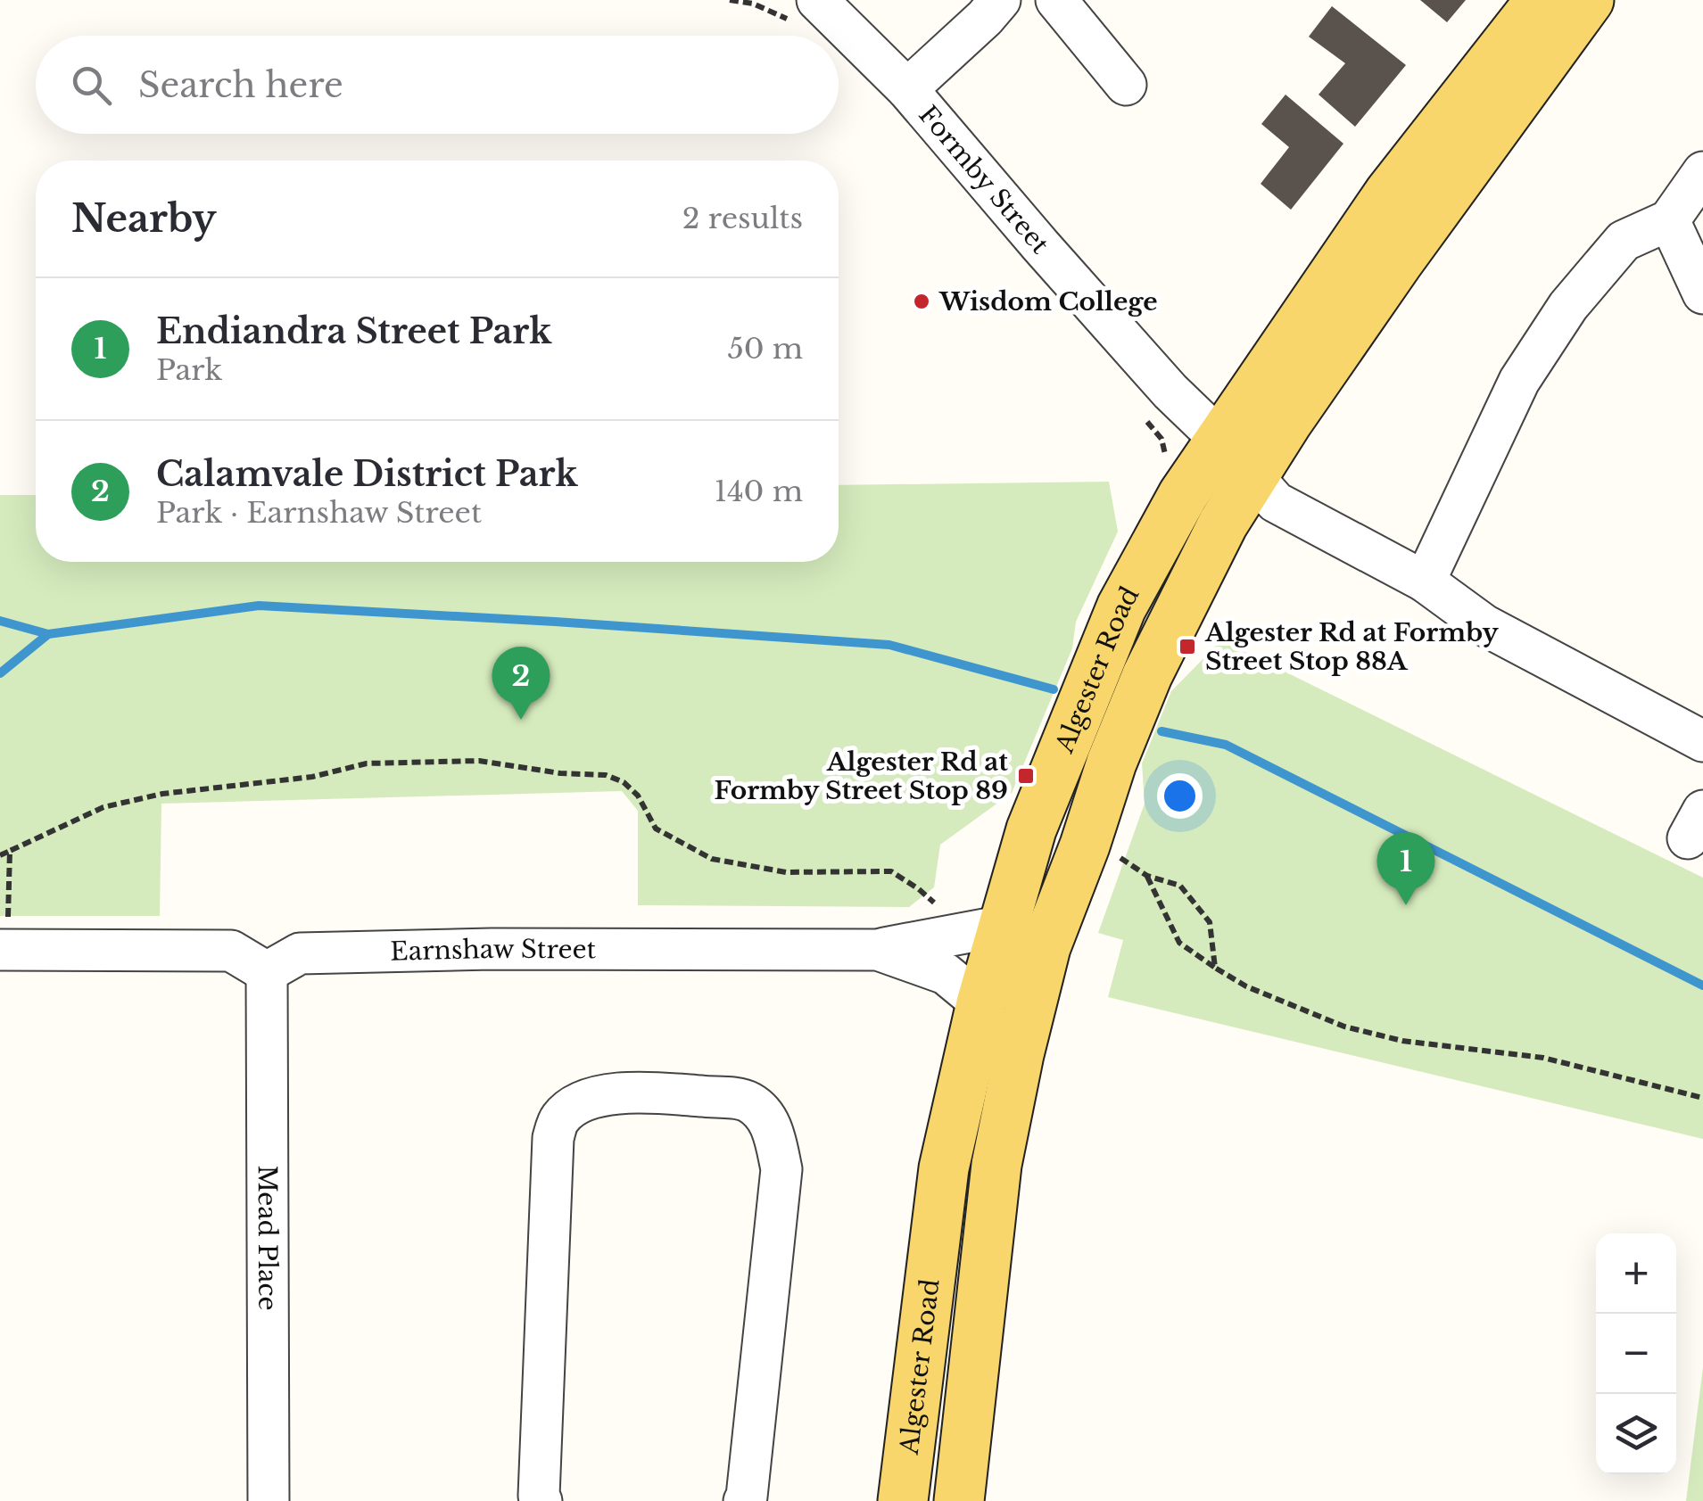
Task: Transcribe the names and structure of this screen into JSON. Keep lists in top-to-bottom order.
{
  "streets": {
    "main road": ["Algester Road"],
    "street": ["Formby Street", "Earnshaw Street", "Mead Place"]
  },
  "crossings": [
    ["Formby Street", "Algester Road"],
    ["Algester Road", "Earnshaw Street"],
    ["Earnshaw Street", "Mead Place"]
  ],
  "places": {
    "other": ["Wisdom College"],
    "transit": ["Algester Rd at Formby Street Stop 88A", "Algester Rd at Formby Street Stop 89"]
  },
  "page": {
    "search": "Search here",
    "heading": ["Nearby", "2 results"],
    "list": [
      {
        "mark": "1",
        "name": "Endiandra Street Park",
        "note": "Park",
        "value": "50 m"
      },
      {
        "mark": "2",
        "name": "Calamvale District Park",
        "note": "Park · Earnshaw Street",
        "value": "140 m"
      }
    ],
    "pins": ["2", "1"],
    "map_buttons": ["+", "−"]
  }
}
